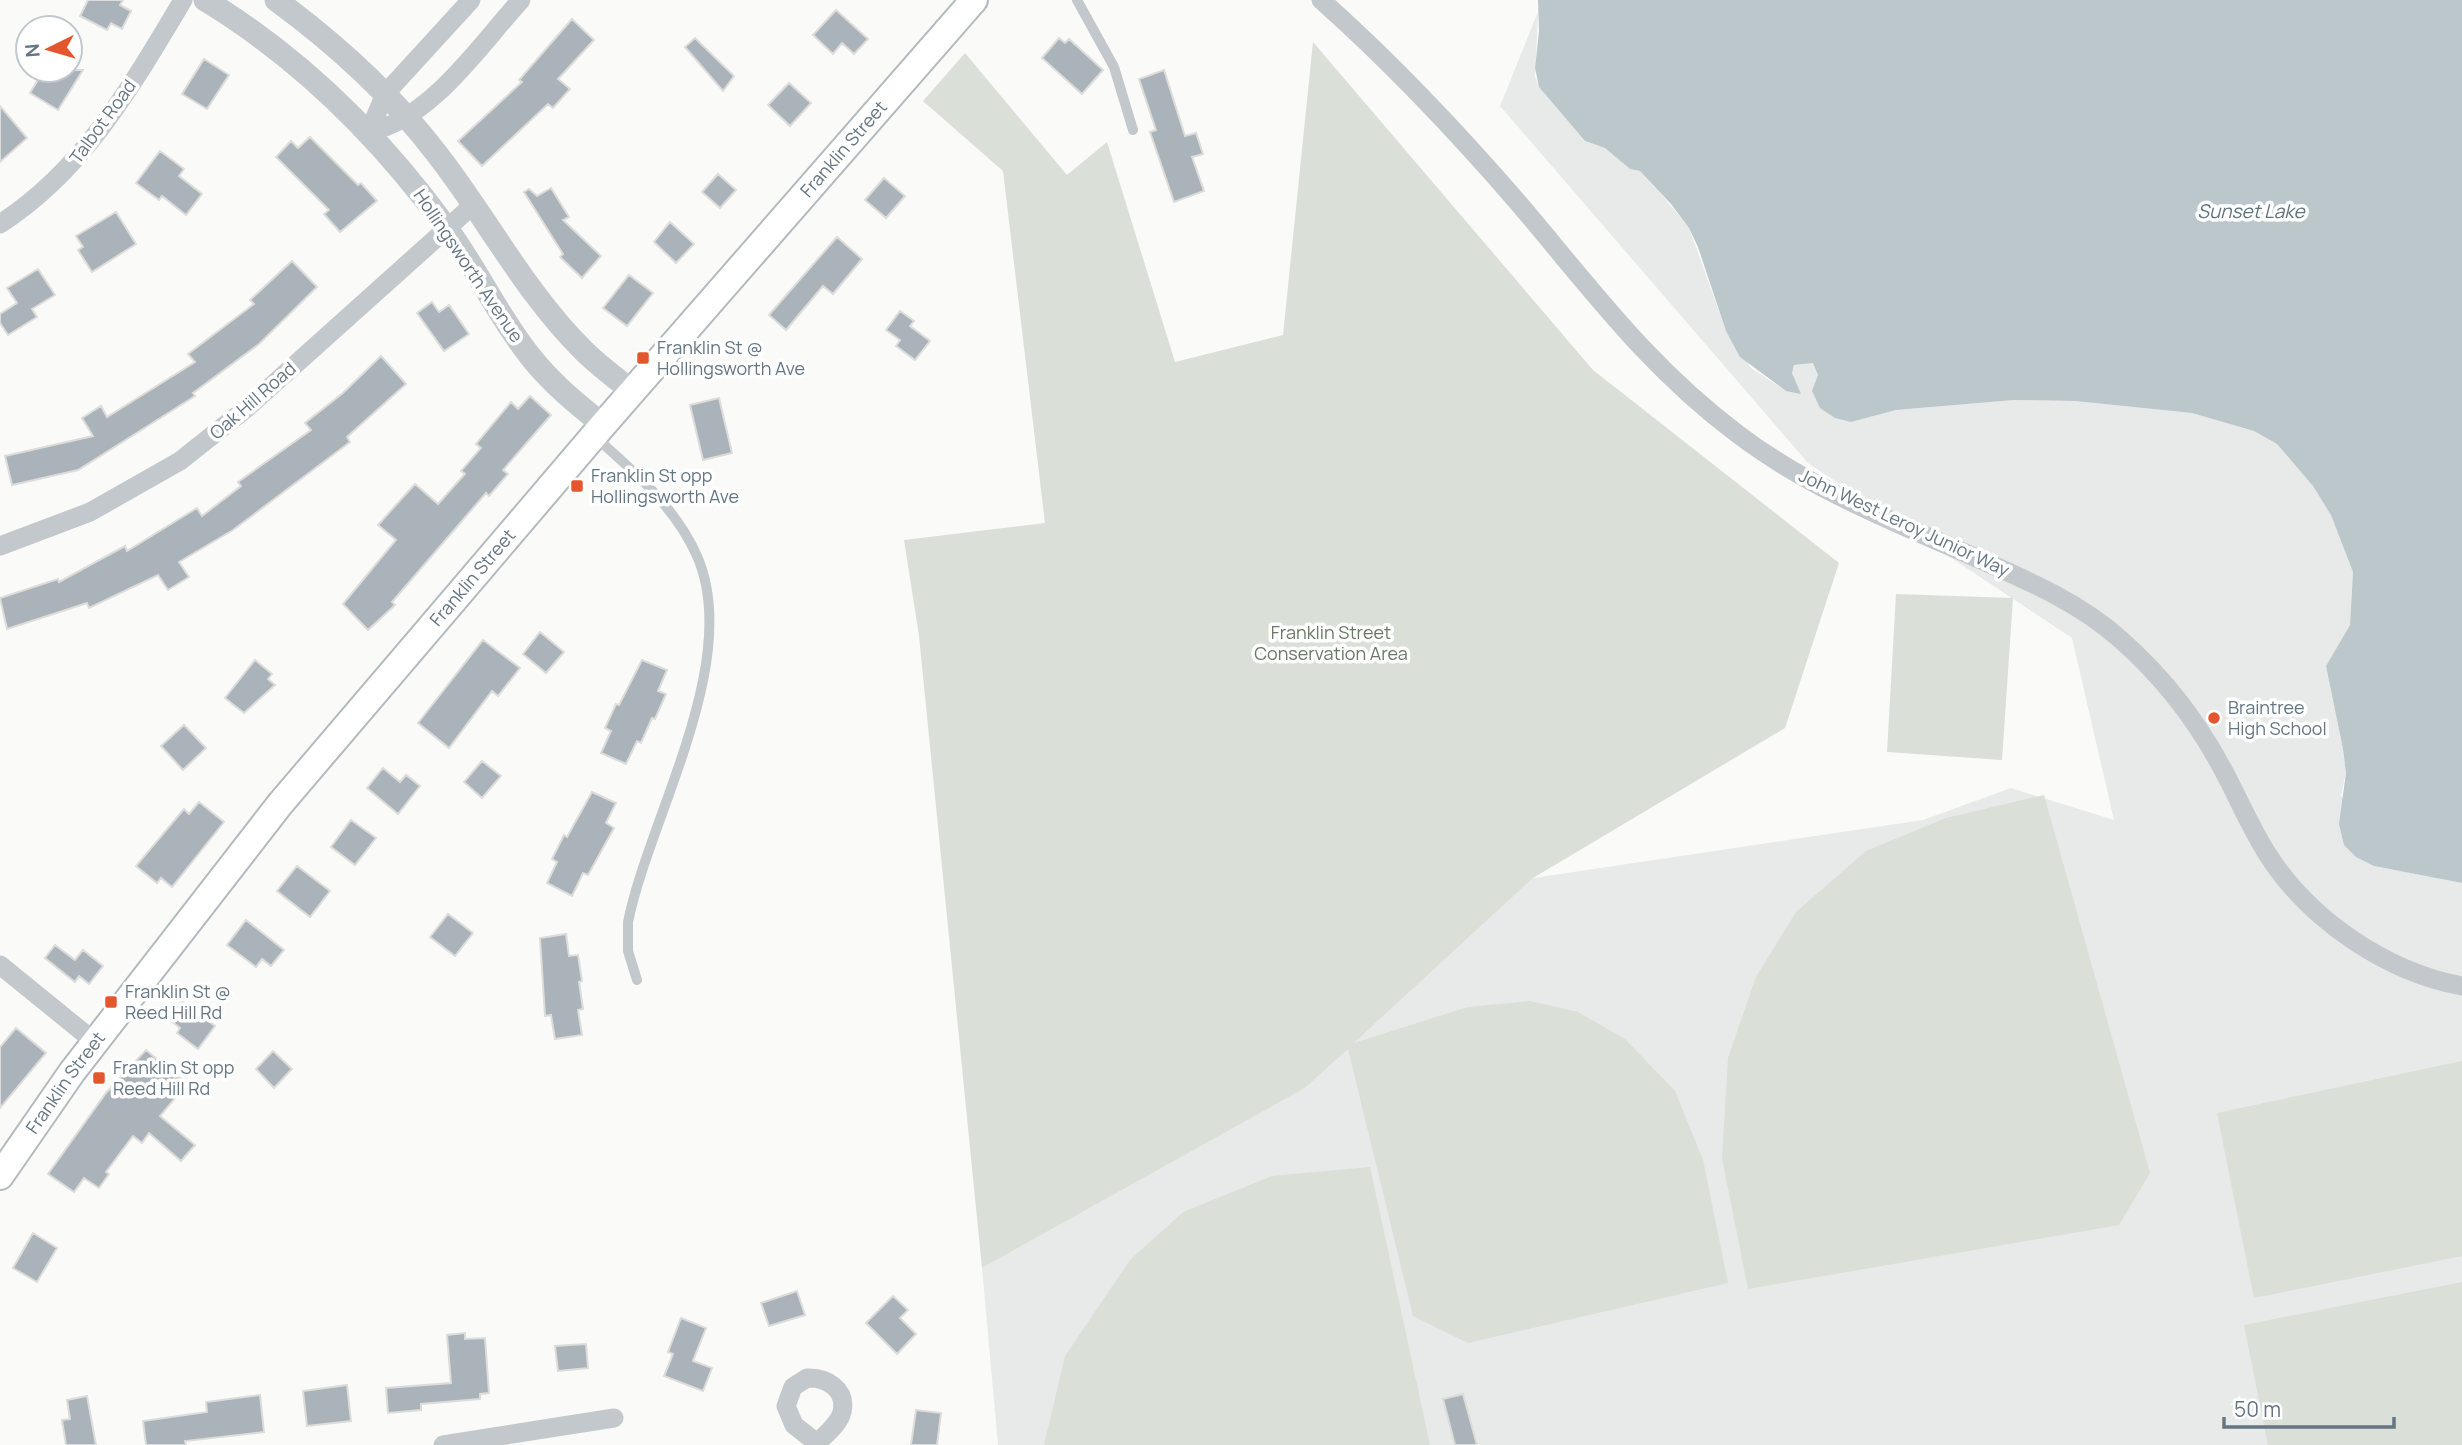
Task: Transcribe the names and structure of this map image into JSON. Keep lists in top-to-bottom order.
{
  "streets": {
    "main road": ["Franklin Street"],
    "street": [
      "Talbot Road",
      "Hollingsworth Avenue",
      "Oak Hill Road",
      "John West Leroy Junior Way"
    ]
  },
  "crossings": [
    ["Franklin Street", "Hollingsworth Avenue"],
    ["Hollingsworth Avenue", "Oak Hill Road"]
  ],
  "water": ["Sunset Lake"],
  "parks": ["Franklin Street Conservation Area"],
  "places": {
    "transit": [
      "Franklin St @ Hollingsworth Ave",
      "Franklin St opp Hollingsworth Ave",
      "Franklin St @ Reed Hill Rd",
      "Franklin St opp Reed Hill Rd"
    ],
    "other": ["Braintree High School"]
  },
  "scale_bar": "50 m",
  "north": "left"
}
